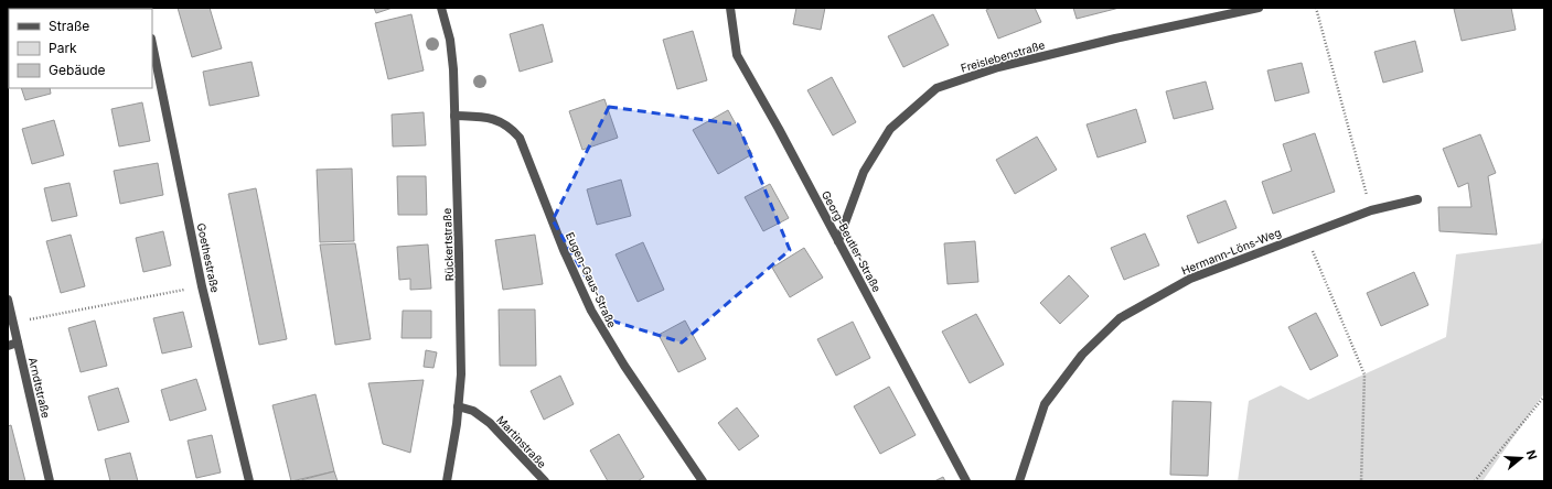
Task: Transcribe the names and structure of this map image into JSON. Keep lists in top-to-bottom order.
{
  "streets": {
    "street": [
      "Freislebenstraße",
      "Georg-Beutler-Straße",
      "Rückertstraße",
      "Hermann-Löns-Weg",
      "Goethestraße",
      "Eugen-Gaus-Straße",
      "Arndtstraße",
      "Martinstraße"
    ]
  },
  "crossings": [
    ["Freislebenstraße", "Georg-Beutler-Straße"],
    ["Rückertstraße", "Eugen-Gaus-Straße"],
    ["Rückertstraße", "Martinstraße"]
  ],
  "legend": ["Straße", "Park", "Gebäude"],
  "north": "right"
}
